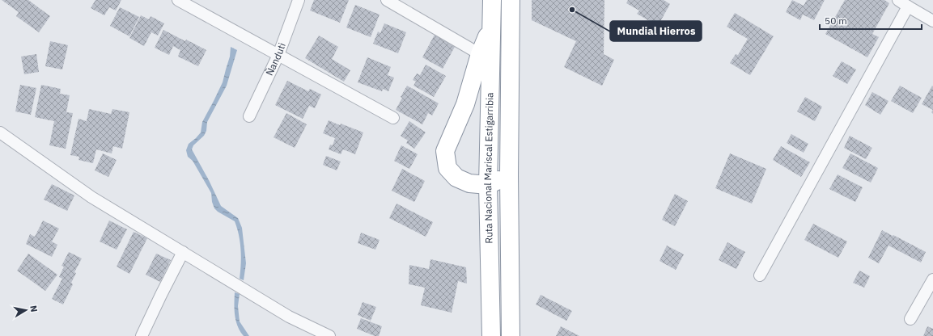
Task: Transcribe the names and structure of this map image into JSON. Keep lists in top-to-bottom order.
{
  "streets": {
    "highway": ["Ruta Nacional Mariscal Estigarribia"],
    "street": ["Ñanduti"]
  },
  "places": ["Mundial Hierros"],
  "scale_bar": "50 m",
  "north": "right"
}
